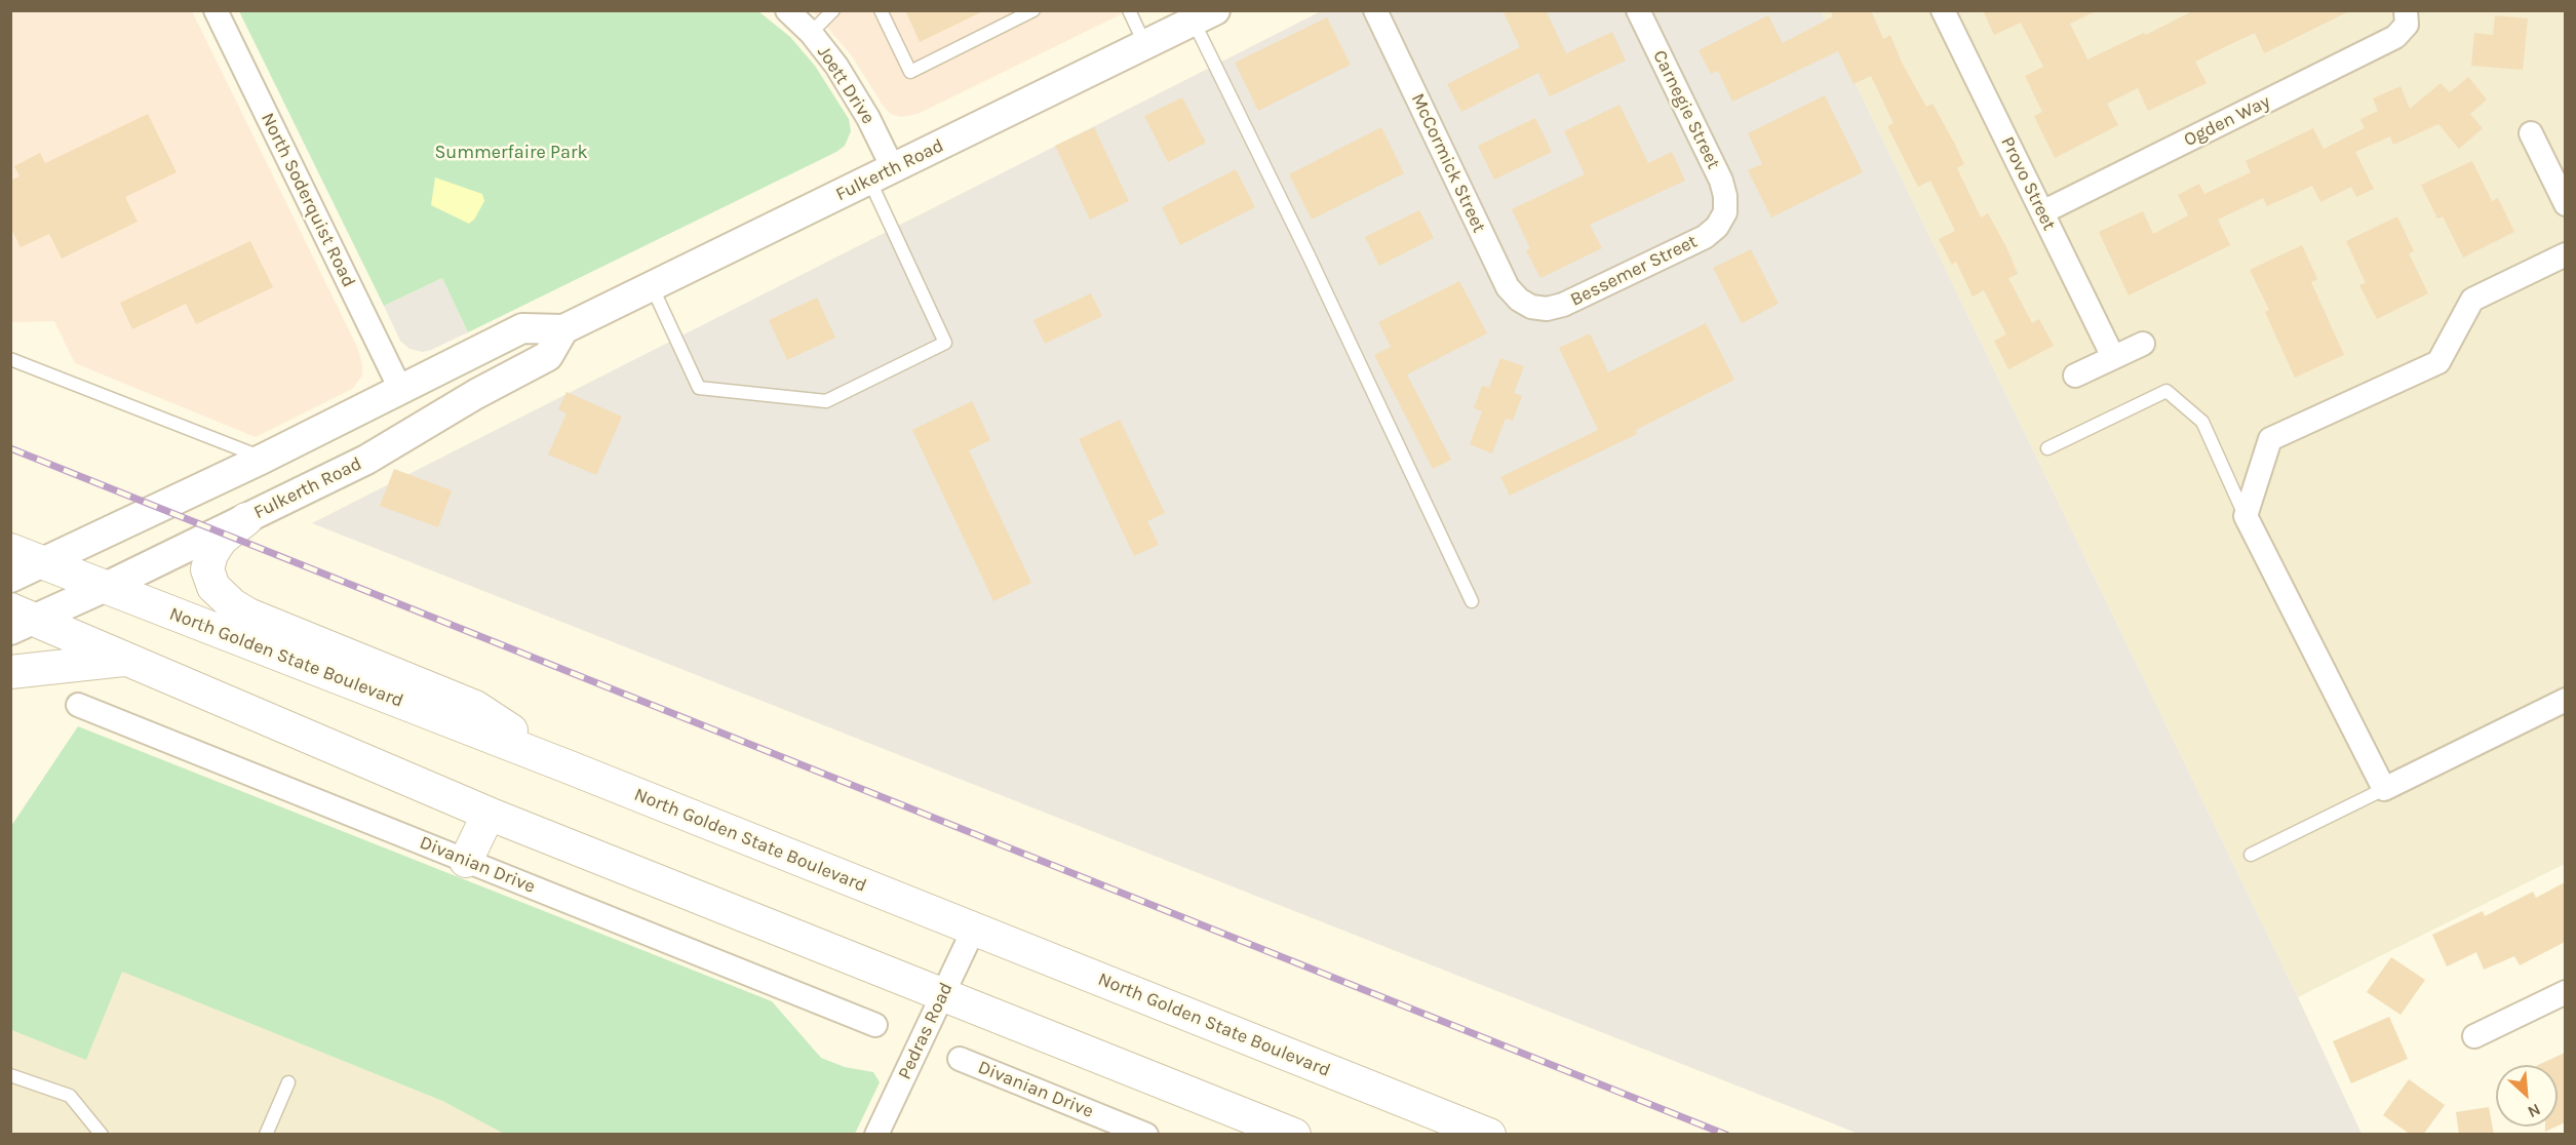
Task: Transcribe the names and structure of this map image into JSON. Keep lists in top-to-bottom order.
{
  "streets": {
    "main road": ["North Golden State Boulevard"],
    "street": [
      "Joett Drive",
      "Carnegie Street",
      "Ogden Way",
      "McCormick Street",
      "Fulkerth Road",
      "Provo Street",
      "North Soderquist Road",
      "Bessemer Street",
      "Divanian Drive",
      "Pedras Road"
    ]
  },
  "crossings": [
    ["Joett Drive", "Fulkerth Road"],
    ["Carnegie Street", "Bessemer Street"],
    ["Ogden Way", "Provo Street"],
    ["McCormick Street", "Bessemer Street"],
    ["Fulkerth Road", "North Soderquist Road"],
    ["Fulkerth Road", "North Golden State Boulevard"],
    ["North Golden State Boulevard", "Pedras Road"]
  ],
  "parks": ["Summerfaire Park"],
  "north": "bottom right"
}
